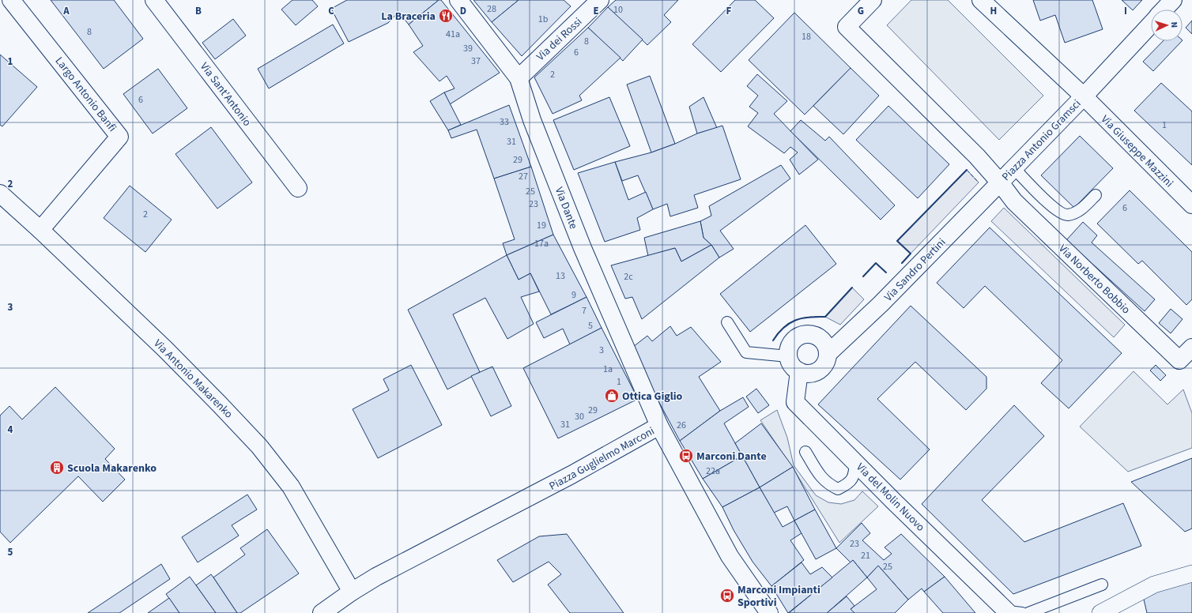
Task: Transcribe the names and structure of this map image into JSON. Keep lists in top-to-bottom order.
{
  "streets": {
    "street": [
      "Via dei Rossi",
      "Largo Antonio Banfi",
      "Via Sant'Antonio",
      "Piazza Antonio Gramsci",
      "Via Giuseppe Mazzini",
      "Via Dante",
      "Via Sandro Pertini",
      "Via Norberto Bobbio",
      "Via Antonio Makarenko",
      "Piazza Guglielmo Marconi",
      "Via del Molin Nuovo"
    ]
  },
  "crossings": [
    ["Via dei Rossi", "Via Dante"],
    ["Largo Antonio Banfi", "Via Antonio Makarenko"],
    ["Piazza Antonio Gramsci", "Via Giuseppe Mazzini"],
    ["Piazza Antonio Gramsci", "Via Sandro Pertini"],
    ["Piazza Antonio Gramsci", "Via Norberto Bobbio"],
    ["Via Dante", "Piazza Guglielmo Marconi"],
    ["Via Sandro Pertini", "Via Norberto Bobbio"],
    ["Via Sandro Pertini", "Via del Molin Nuovo"],
    ["Via Antonio Makarenko", "Piazza Guglielmo Marconi"]
  ],
  "places": {
    "restaurant": ["La Braceria"],
    "shop": ["Ottica Giglio"],
    "bus stop": ["Marconi Dante", "Marconi Impianti Sportivi"],
    "building": ["Scuola Makarenko"]
  },
  "house_numbers": [
    "28",
    "10",
    "1b",
    "8",
    "41a",
    "18",
    "8",
    "39",
    "6",
    "37",
    "2",
    "6",
    "33",
    "1",
    "31",
    "29",
    "27",
    "25",
    "23",
    "6",
    "2",
    "19",
    "17a",
    "13",
    "2c",
    "9",
    "7",
    "5",
    "3",
    "1a",
    "1",
    "29",
    "30",
    "31",
    "26",
    "22a",
    "23",
    "21",
    "25"
  ],
  "north": "right",
  "grid": {
    "columns": [
      "A",
      "B",
      "C",
      "D",
      "E",
      "F",
      "G",
      "H",
      "I"
    ],
    "rows": [
      "1",
      "2",
      "3",
      "4",
      "5"
    ]
  }
}
